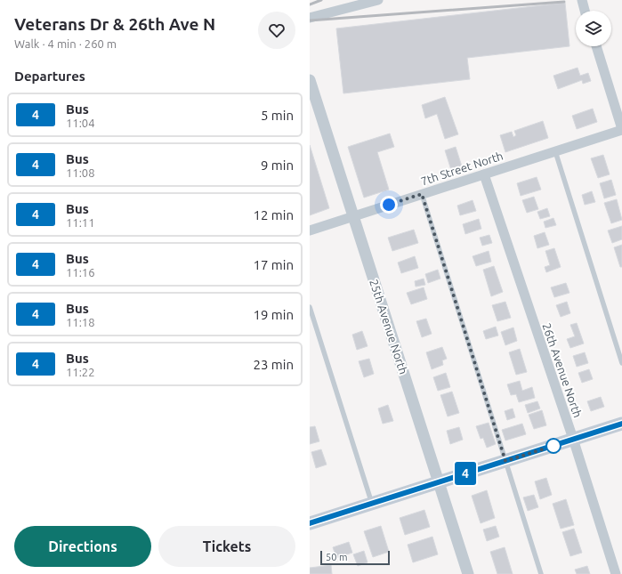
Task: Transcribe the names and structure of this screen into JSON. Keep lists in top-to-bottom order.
{
  "streets": {
    "street": ["7th Street North", "25th Avenue North", "26th Avenue North"]
  },
  "crossings": [
    ["7th Street North", "25th Avenue North"],
    ["7th Street North", "26th Avenue North"]
  ],
  "lines": ["bus line 4"],
  "scale_bar": "50 m",
  "page": {
    "heading": [
      ["Veterans Dr & 26th Ave N", "Walk · 4 min · 260 m"],
      "Departures"
    ],
    "on_map": "4",
    "list": [
      {
        "mark": "4",
        "name": "Bus",
        "note": "11:04",
        "value": "5 min"
      },
      {
        "mark": "4",
        "name": "Bus",
        "note": "11:08",
        "value": "9 min"
      },
      {
        "mark": "4",
        "name": "Bus",
        "note": "11:11",
        "value": "12 min"
      },
      {
        "mark": "4",
        "name": "Bus",
        "note": "11:16",
        "value": "17 min"
      },
      {
        "mark": "4",
        "name": "Bus",
        "note": "11:18",
        "value": "19 min"
      },
      {
        "mark": "4",
        "name": "Bus",
        "note": "11:22",
        "value": "23 min"
      }
    ],
    "buttons": ["Directions", "Tickets"],
    "scale": "50 m"
  }
}
